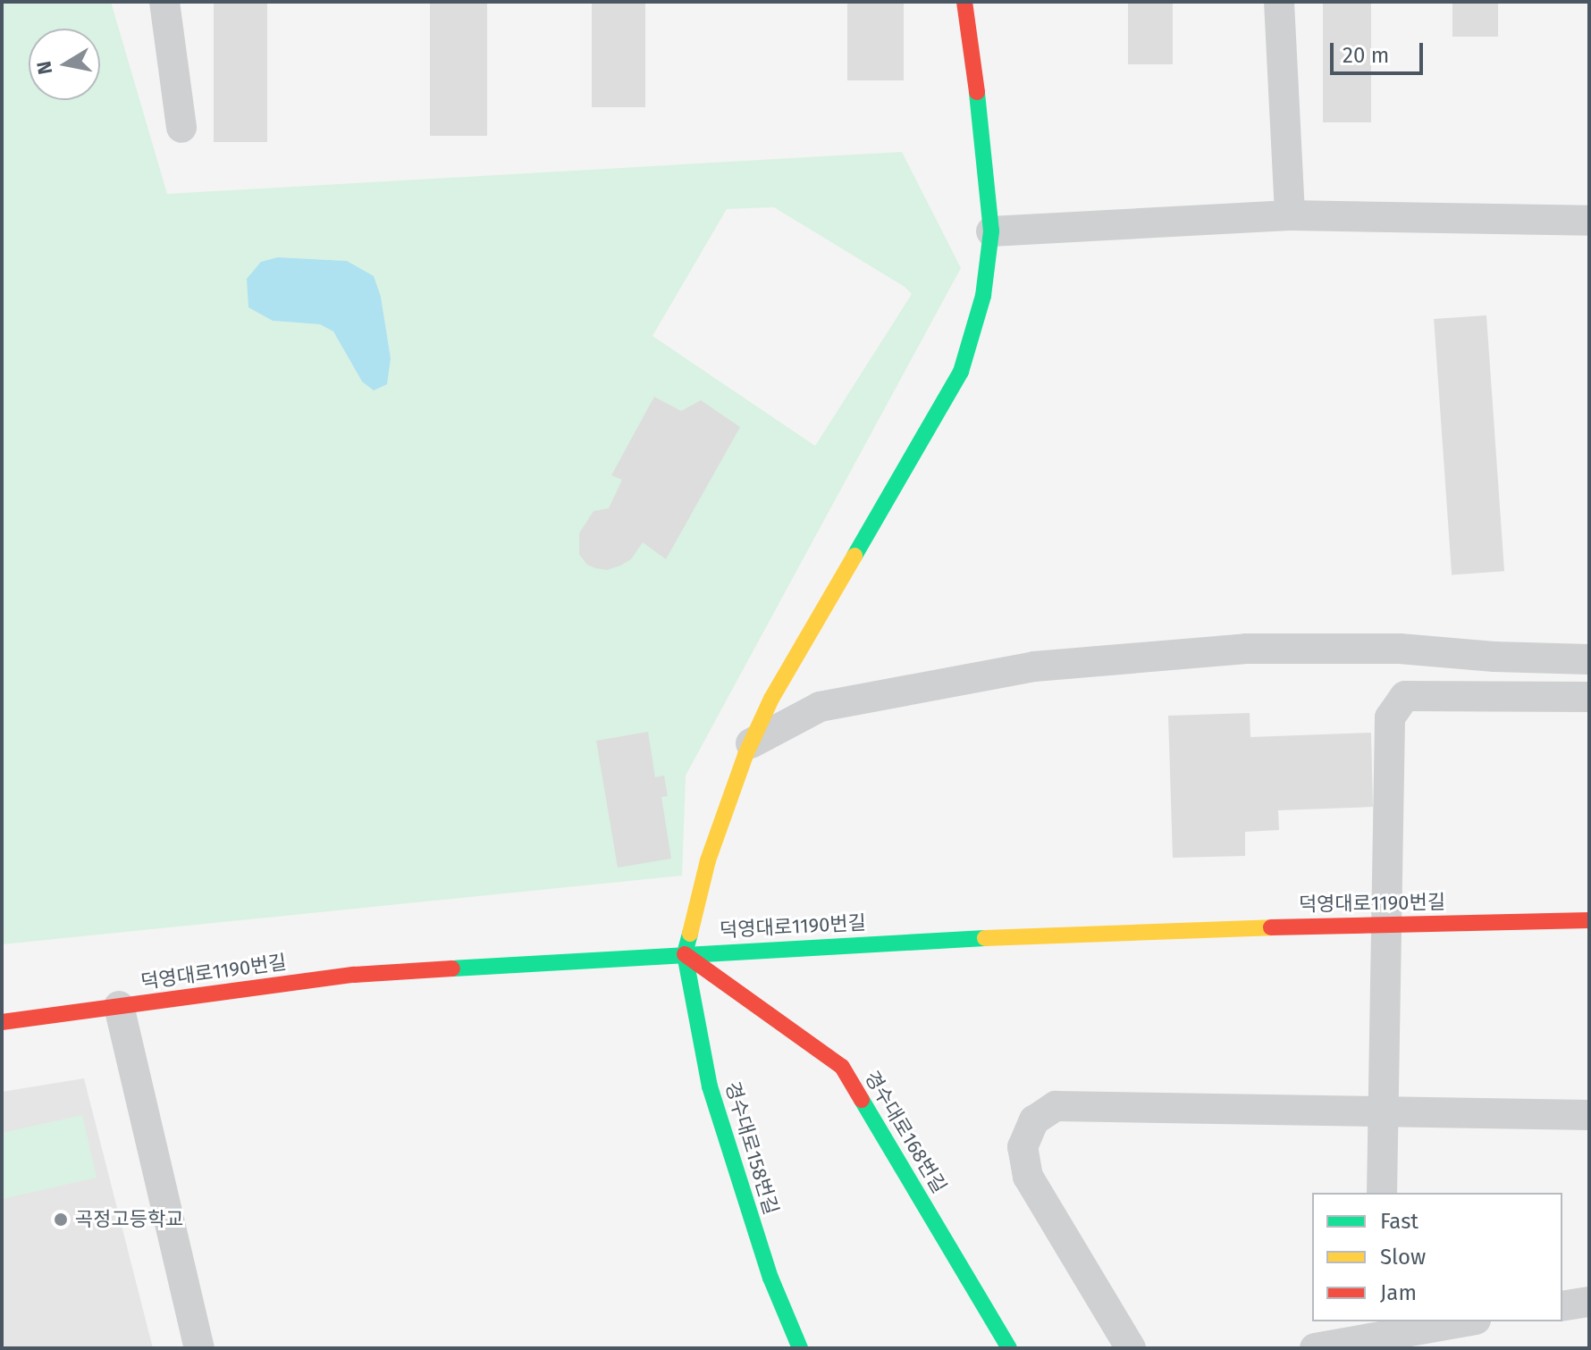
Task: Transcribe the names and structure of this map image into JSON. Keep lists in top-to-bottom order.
{
  "streets": {
    "street": ["덕영대로1190번길", "경수대로168번길", "경수대로158번길"]
  },
  "crossings": [
    ["덕영대로1190번길", "경수대로168번길"],
    ["덕영대로1190번길", "경수대로158번길"],
    ["경수대로168번길", "경수대로158번길"]
  ],
  "places": ["곡정고등학교"],
  "legend": ["Fast", "Slow", "Jam"],
  "scale_bar": "20 m",
  "north": "left"
}
